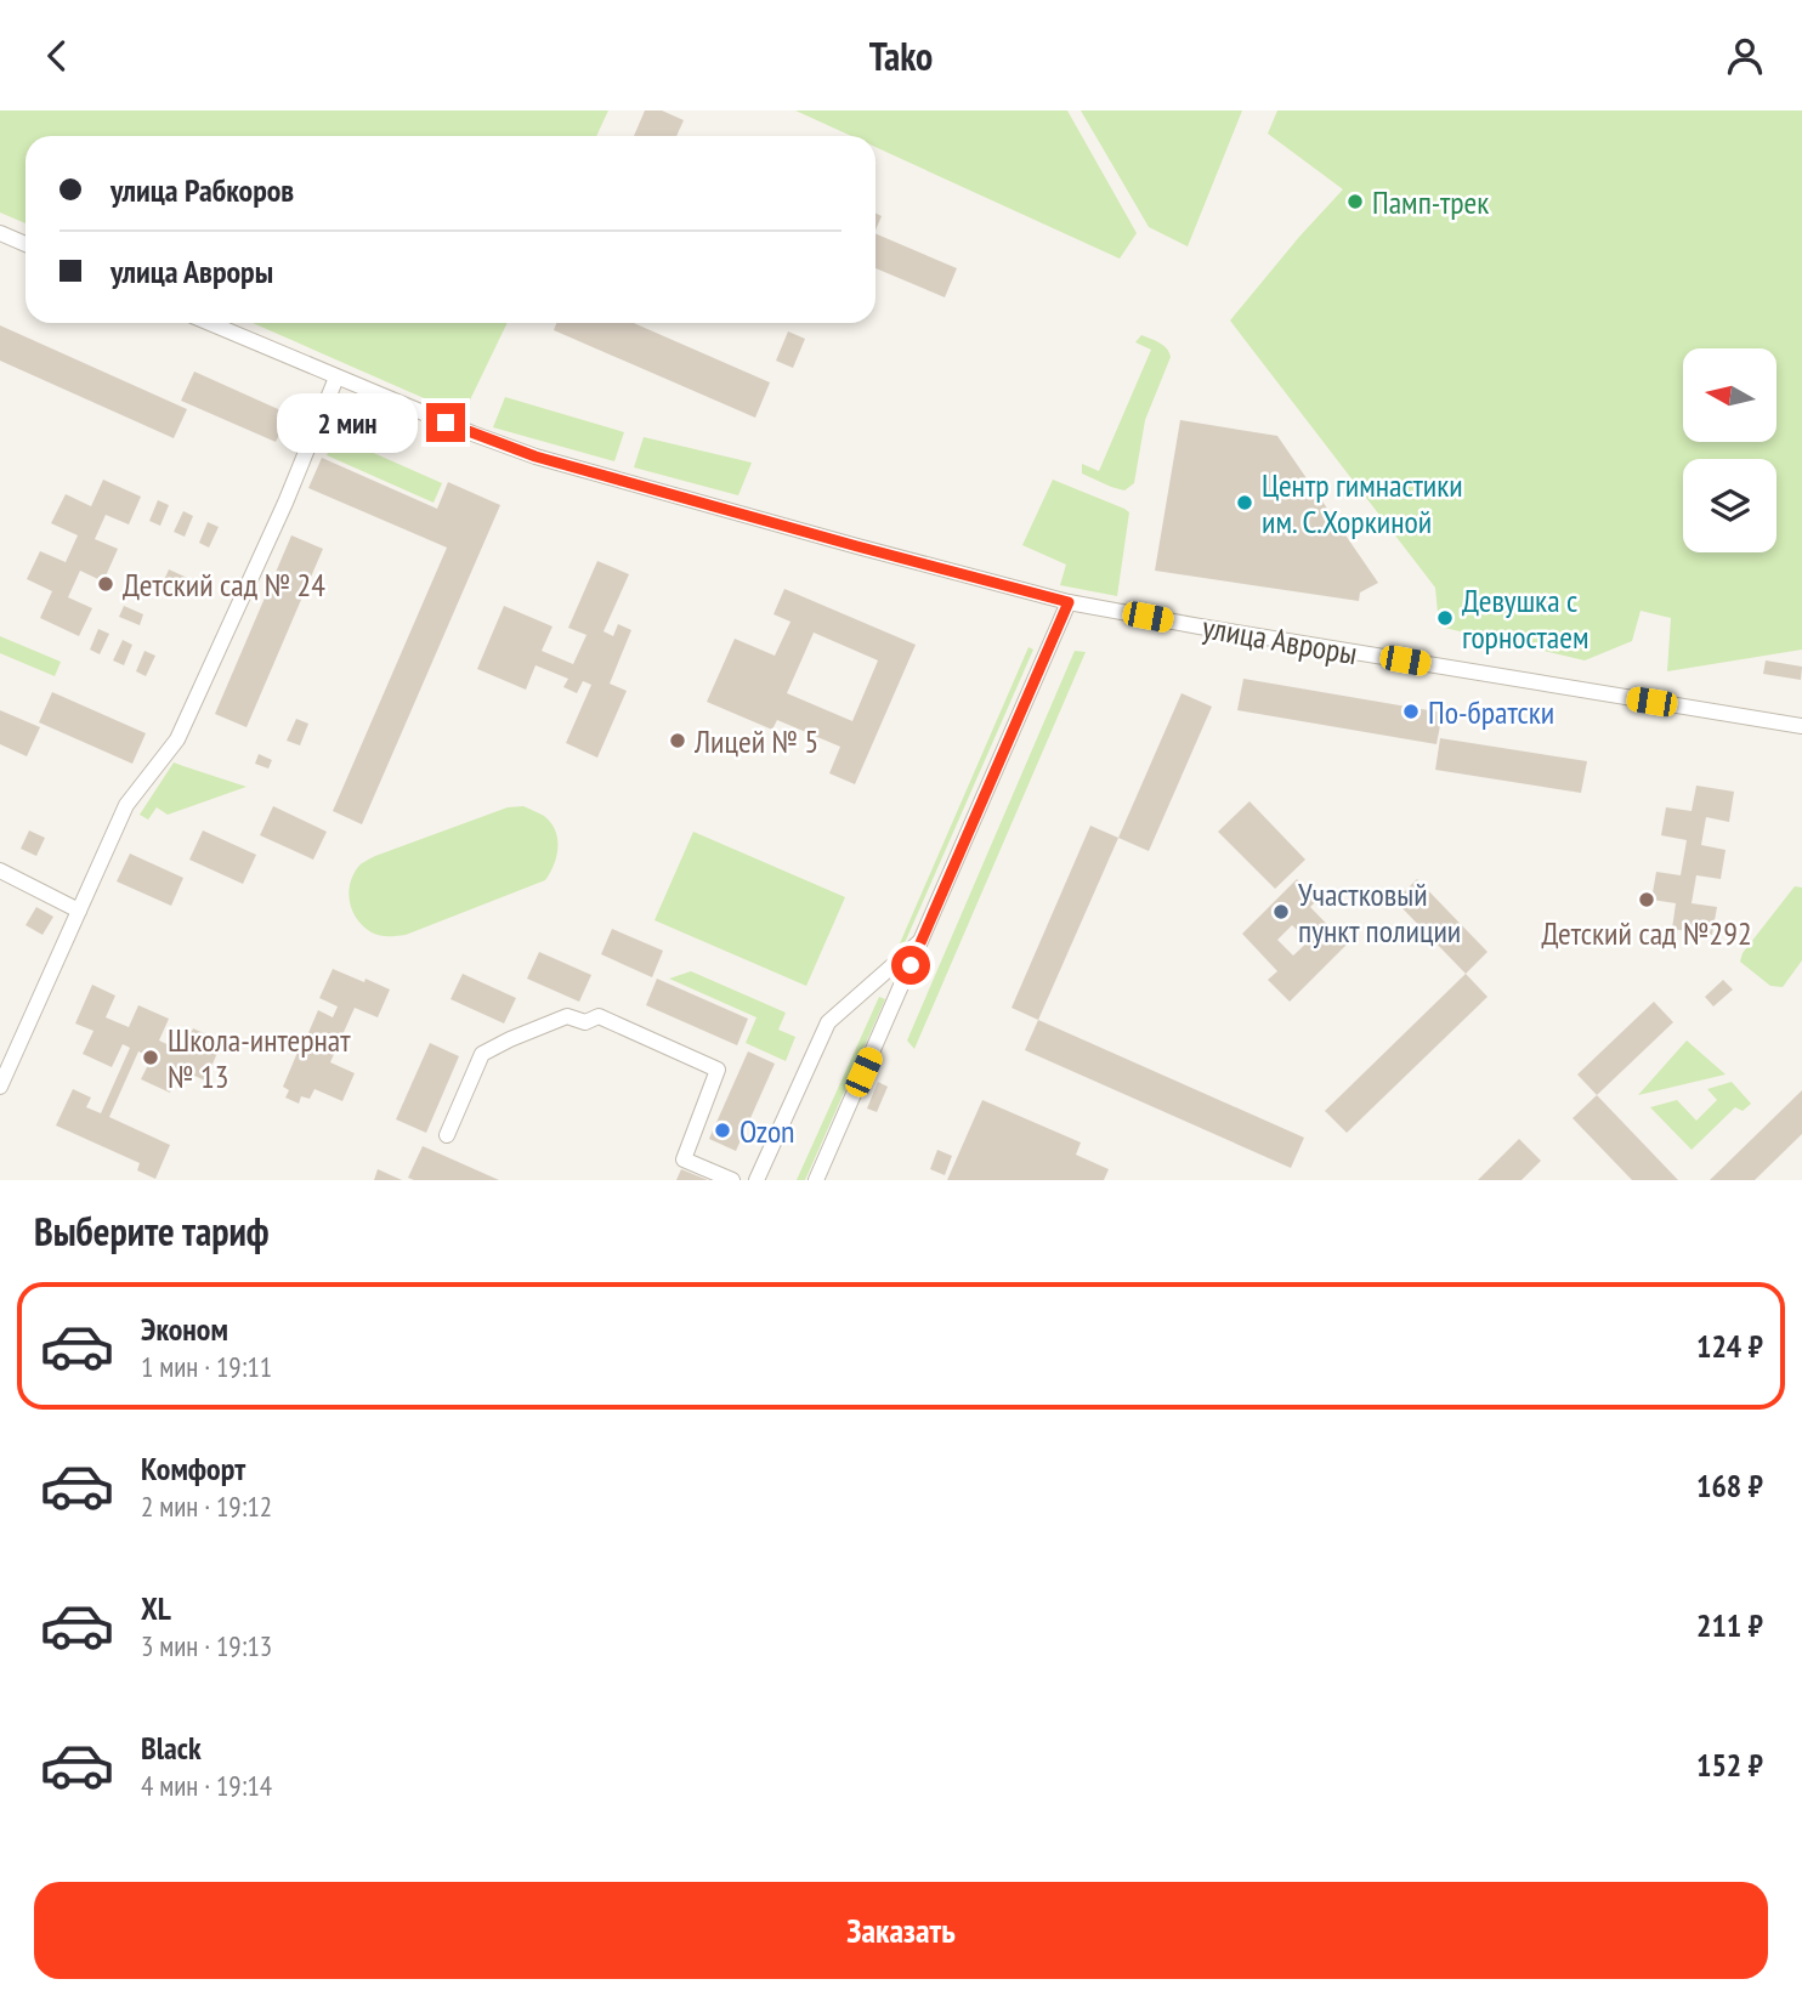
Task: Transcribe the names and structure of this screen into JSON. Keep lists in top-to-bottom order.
{
  "streets": {
    "street": ["улица Авроры"]
  },
  "places": [
    "Памп-трек",
    "Центр гимнастики им. С.Хоркиной",
    "Детский сад № 24",
    "Девушка с горностаем",
    "По-братски",
    "Лицей № 5",
    "Детский сад №292",
    "Участковый пункт полиции",
    "Школа-интернат № 13",
    "Ozon"
  ],
  "north": "left",
  "page": {
    "header": "Tako",
    "banner": ["улица Рабкоров", "улица Авроры"],
    "bubble": "2 мин",
    "heading": "Выберите тариф",
    "list": [
      {
        "name": "Эконом",
        "note": "1 мин · 19:11",
        "value": "124 ₽"
      },
      {
        "name": "Комфорт",
        "note": "2 мин · 19:12",
        "value": "168 ₽"
      },
      {
        "name": "XL",
        "note": "3 мин · 19:13",
        "value": "211 ₽"
      },
      {
        "name": "Black",
        "note": "4 мин · 19:14",
        "value": "152 ₽"
      }
    ],
    "buttons": "Заказать"
  }
}
